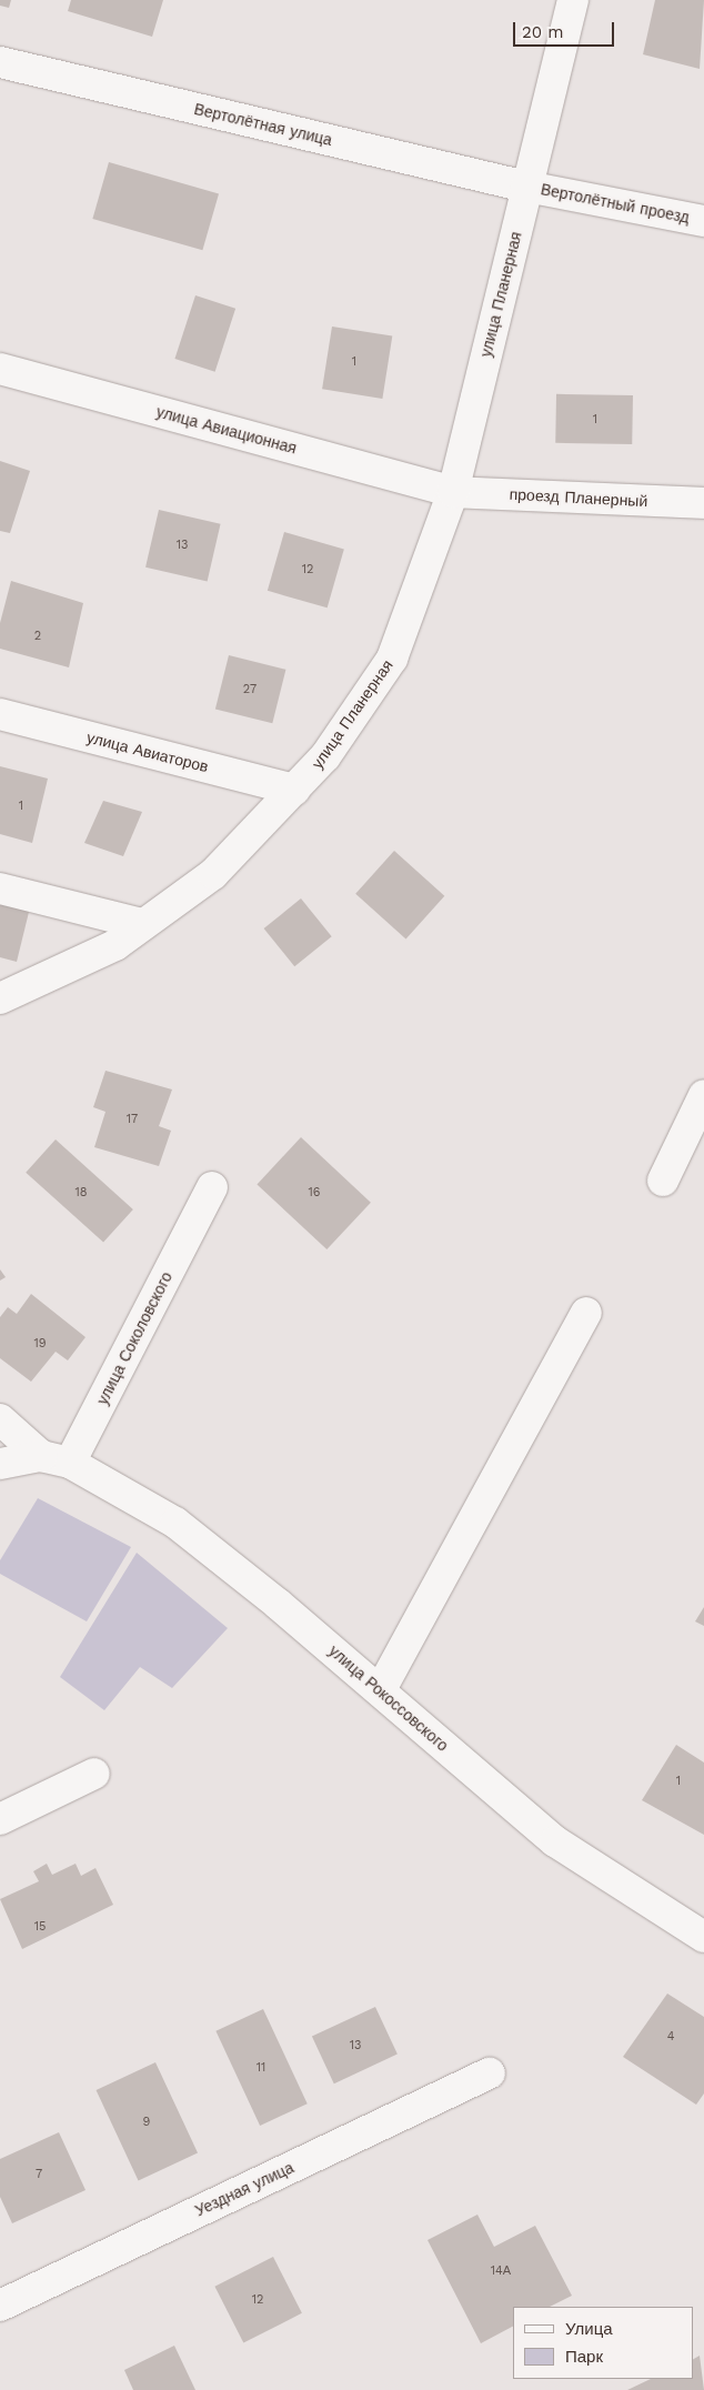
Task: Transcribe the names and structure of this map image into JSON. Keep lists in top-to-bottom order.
{
  "streets": {
    "street": [
      "Вертолётная улица",
      "Вертолётный проезд",
      "улица Планерная",
      "улица Авиационная",
      "проезд Планерный",
      "улица Авиаторов",
      "улица Соколовского",
      "улица Рокоссовского",
      "Уездная улица"
    ]
  },
  "crossings": [
    ["Вертолётная улица", "Вертолётный проезд"],
    ["Вертолётная улица", "улица Планерная"],
    ["Вертолётный проезд", "улица Планерная"],
    ["улица Планерная", "улица Авиационная"],
    ["улица Планерная", "проезд Планерный"],
    ["улица Планерная", "улица Авиаторов"],
    ["улица Авиационная", "проезд Планерный"],
    ["улица Соколовского", "улица Рокоссовского"]
  ],
  "house_numbers": [
    "1",
    "1",
    "13",
    "12",
    "2",
    "27",
    "1",
    "17",
    "18",
    "16",
    "19",
    "1",
    "15",
    "4",
    "13",
    "11",
    "9",
    "7",
    "14А",
    "12"
  ],
  "legend": ["Улица", "Парк"],
  "scale_bar": "20 m"
}
